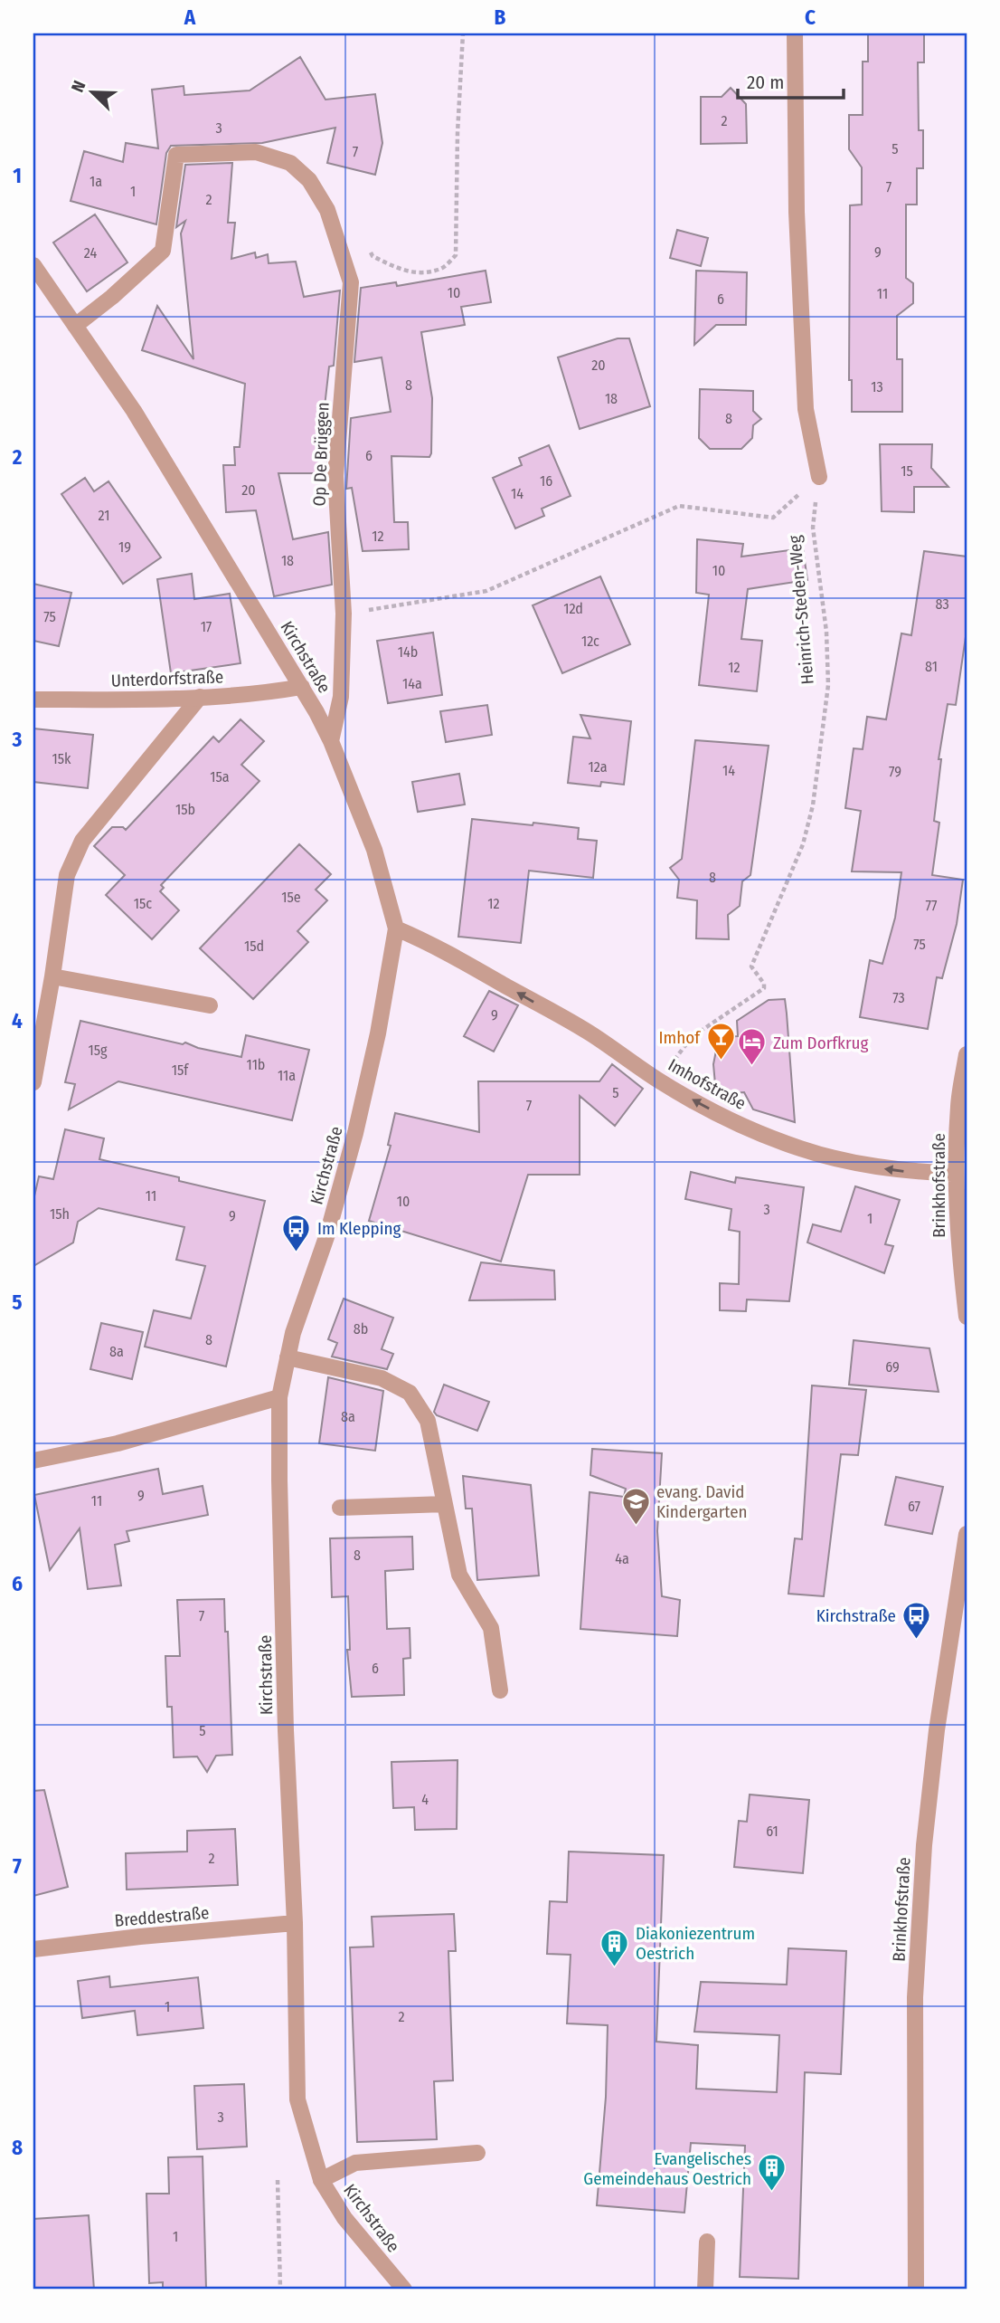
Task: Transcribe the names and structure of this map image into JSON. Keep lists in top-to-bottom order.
{
  "streets": {
    "street": [
      "Op De Brüggen",
      "Kirchstraße",
      "Unterdorfstraße",
      "Imhofstraße",
      "Brinkhofstraße",
      "Breddestraße"
    ],
    "path": ["Heinrich-Steden-Weg"]
  },
  "crossings": [
    ["Op De Brüggen", "Kirchstraße"],
    ["Heinrich-Steden-Weg", "Imhofstraße"],
    ["Kirchstraße", "Unterdorfstraße"],
    ["Kirchstraße", "Imhofstraße"],
    ["Kirchstraße", "Breddestraße"],
    ["Imhofstraße", "Brinkhofstraße"]
  ],
  "one_way": ["Imhofstraße"],
  "places": {
    "bar": ["Imhof"],
    "hotel": ["Zum Dorfkrug"],
    "bus stop": ["Im Klepping", "Kirchstraße"],
    "school or university": ["evang. David Kindergarten"],
    "building": ["Diakoniezentrum Oestrich", "Evangelisches Gemeindehaus Oestrich"]
  },
  "house_numbers": [
    "2",
    "3",
    "5",
    "7",
    "1a",
    "7",
    "1",
    "2",
    "9",
    "24",
    "10",
    "11",
    "6",
    "20",
    "8",
    "13",
    "18",
    "8",
    "6",
    "15",
    "16",
    "20",
    "14",
    "21",
    "12",
    "19",
    "18",
    "10",
    "83",
    "12d",
    "75",
    "17",
    "12c",
    "14b",
    "81",
    "12",
    "14a",
    "15k",
    "12a",
    "14",
    "79",
    "15a",
    "15b",
    "8",
    "15e",
    "15c",
    "12",
    "77",
    "75",
    "15d",
    "73",
    "9",
    "15g",
    "11b",
    "15f",
    "11a",
    "5",
    "7",
    "11",
    "10",
    "3",
    "15h",
    "9",
    "1",
    "8b",
    "8",
    "8a",
    "69",
    "8a",
    "9",
    "11",
    "67",
    "8",
    "4a",
    "7",
    "6",
    "5",
    "4",
    "61",
    "2",
    "1",
    "2",
    "3",
    "1"
  ],
  "scale_bar": "20 m",
  "north": "top left",
  "grid": {
    "columns": ["A", "B", "C"],
    "rows": [
      "1",
      "2",
      "3",
      "4",
      "5",
      "6",
      "7",
      "8"
    ]
  }
}
